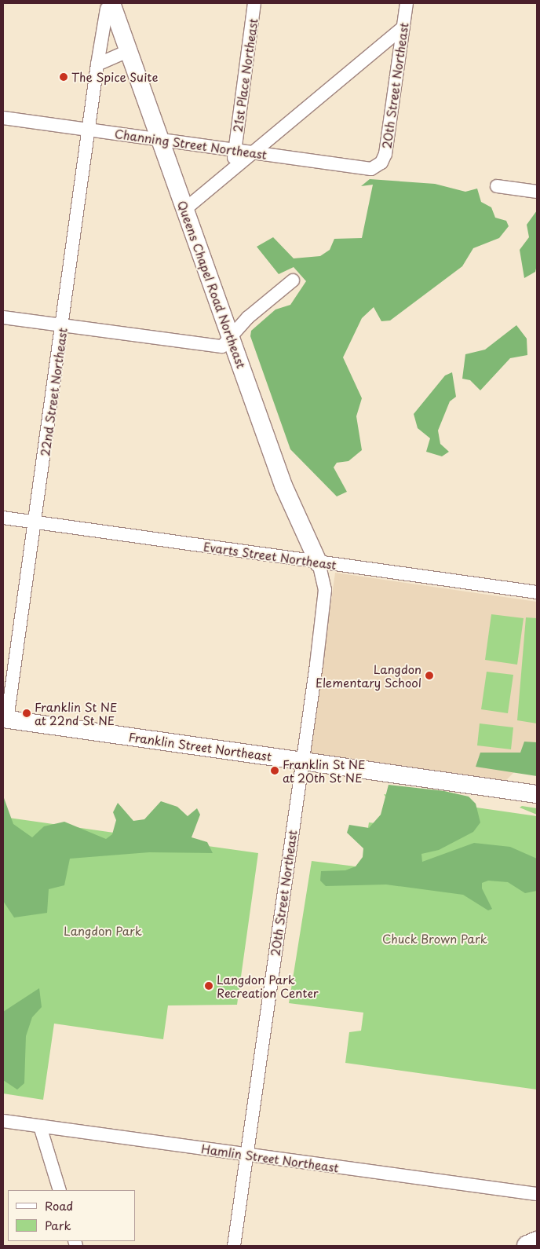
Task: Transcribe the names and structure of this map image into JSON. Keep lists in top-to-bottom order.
{
  "streets": {
    "street": [
      "21st Place Northeast",
      "20th Street Northeast",
      "Channing Street Northeast",
      "Queens Chapel Road Northeast",
      "22nd Street Northeast",
      "Evarts Street Northeast",
      "Franklin Street Northeast",
      "Hamlin Street Northeast"
    ]
  },
  "crossings": [
    ["21st Place Northeast", "Channing Street Northeast"],
    ["20th Street Northeast", "Channing Street Northeast"],
    ["20th Street Northeast", "Queens Chapel Road Northeast"],
    ["20th Street Northeast", "Evarts Street Northeast"],
    ["20th Street Northeast", "Franklin Street Northeast"],
    ["20th Street Northeast", "Hamlin Street Northeast"],
    ["Channing Street Northeast", "Queens Chapel Road Northeast"],
    ["Channing Street Northeast", "22nd Street Northeast"],
    ["Queens Chapel Road Northeast", "22nd Street Northeast"],
    ["Queens Chapel Road Northeast", "Evarts Street Northeast"],
    ["22nd Street Northeast", "Evarts Street Northeast"],
    ["22nd Street Northeast", "Franklin Street Northeast"]
  ],
  "parks": ["Langdon Park", "Chuck Brown Park"],
  "places": [
    "The Spice Suite",
    "Langdon Elementary School",
    "Franklin St NE at 22nd St NE",
    "Franklin St NE at 20th St NE",
    "Langdon Park Recreation Center"
  ],
  "legend": ["Road", "Park"]
}
